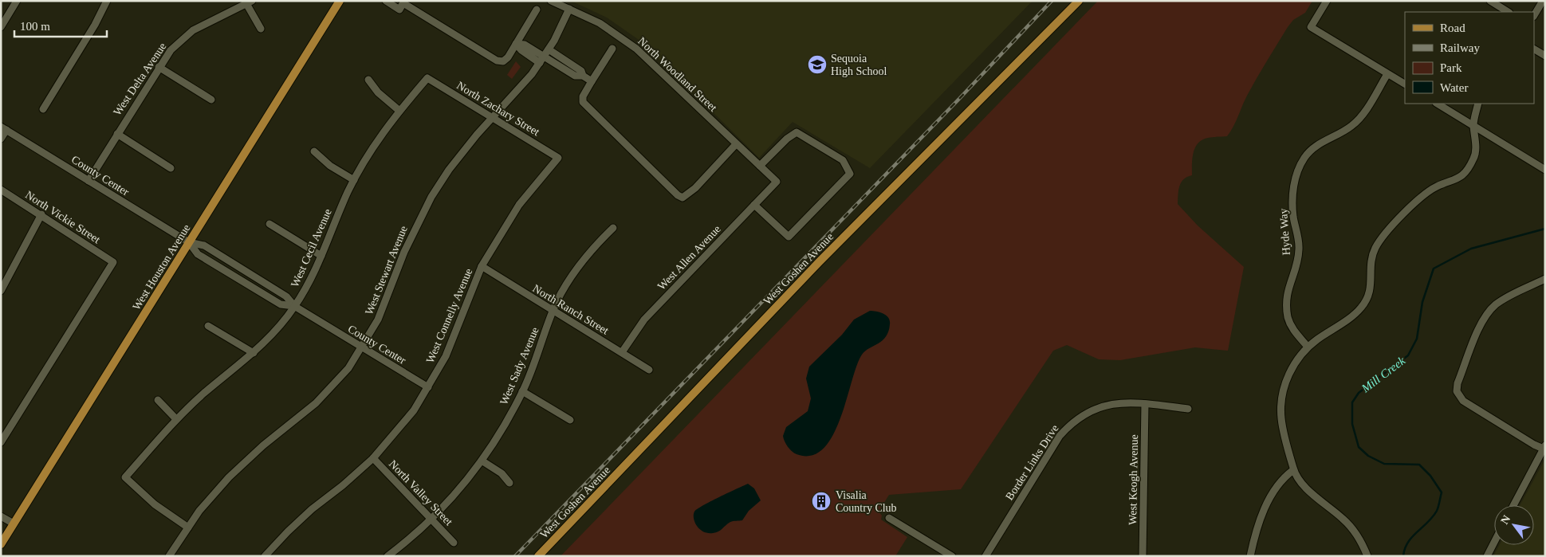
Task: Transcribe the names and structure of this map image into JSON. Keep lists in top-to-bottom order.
{
  "streets": {
    "main road": ["West Houston Avenue", "West Goshen Avenue"],
    "street": [
      "North Woodland Street",
      "West Delta Avenue",
      "North Zachary Street",
      "County Center",
      "North Vickie Street",
      "Hyde Way",
      "West Cecil Avenue",
      "West Allen Avenue",
      "West Stewart Avenue",
      "North Ranch Street",
      "West Connelly Avenue",
      "West Sady Avenue",
      "Border Links Drive",
      "West Keogh Avenue",
      "North Valley Street"
    ]
  },
  "crossings": [
    ["North Woodland Street", "West Allen Avenue"],
    ["North Woodland Street", "West Stewart Avenue"],
    ["West Delta Avenue", "County Center"],
    ["North Zachary Street", "West Cecil Avenue"],
    ["North Zachary Street", "West Stewart Avenue"],
    ["North Zachary Street", "West Connelly Avenue"],
    ["County Center", "West Cecil Avenue"],
    ["County Center", "West Houston Avenue"],
    ["County Center", "West Stewart Avenue"],
    ["County Center", "West Connelly Avenue"],
    ["West Cecil Avenue", "West Stewart Avenue"],
    ["West Allen Avenue", "North Ranch Street"],
    ["North Ranch Street", "West Connelly Avenue"],
    ["North Ranch Street", "West Sady Avenue"],
    ["West Connelly Avenue", "North Valley Street"],
    ["West Sady Avenue", "North Valley Street"],
    ["Border Links Drive", "West Keogh Avenue"]
  ],
  "water": ["Mill Creek"],
  "places": {
    "school or university": ["Sequoia High School"],
    "building": ["Visalia Country Club"]
  },
  "legend": [
    "Road",
    "Railway",
    "Park",
    "Water"
  ],
  "scale_bar": "100 m",
  "north": "top left"
}
